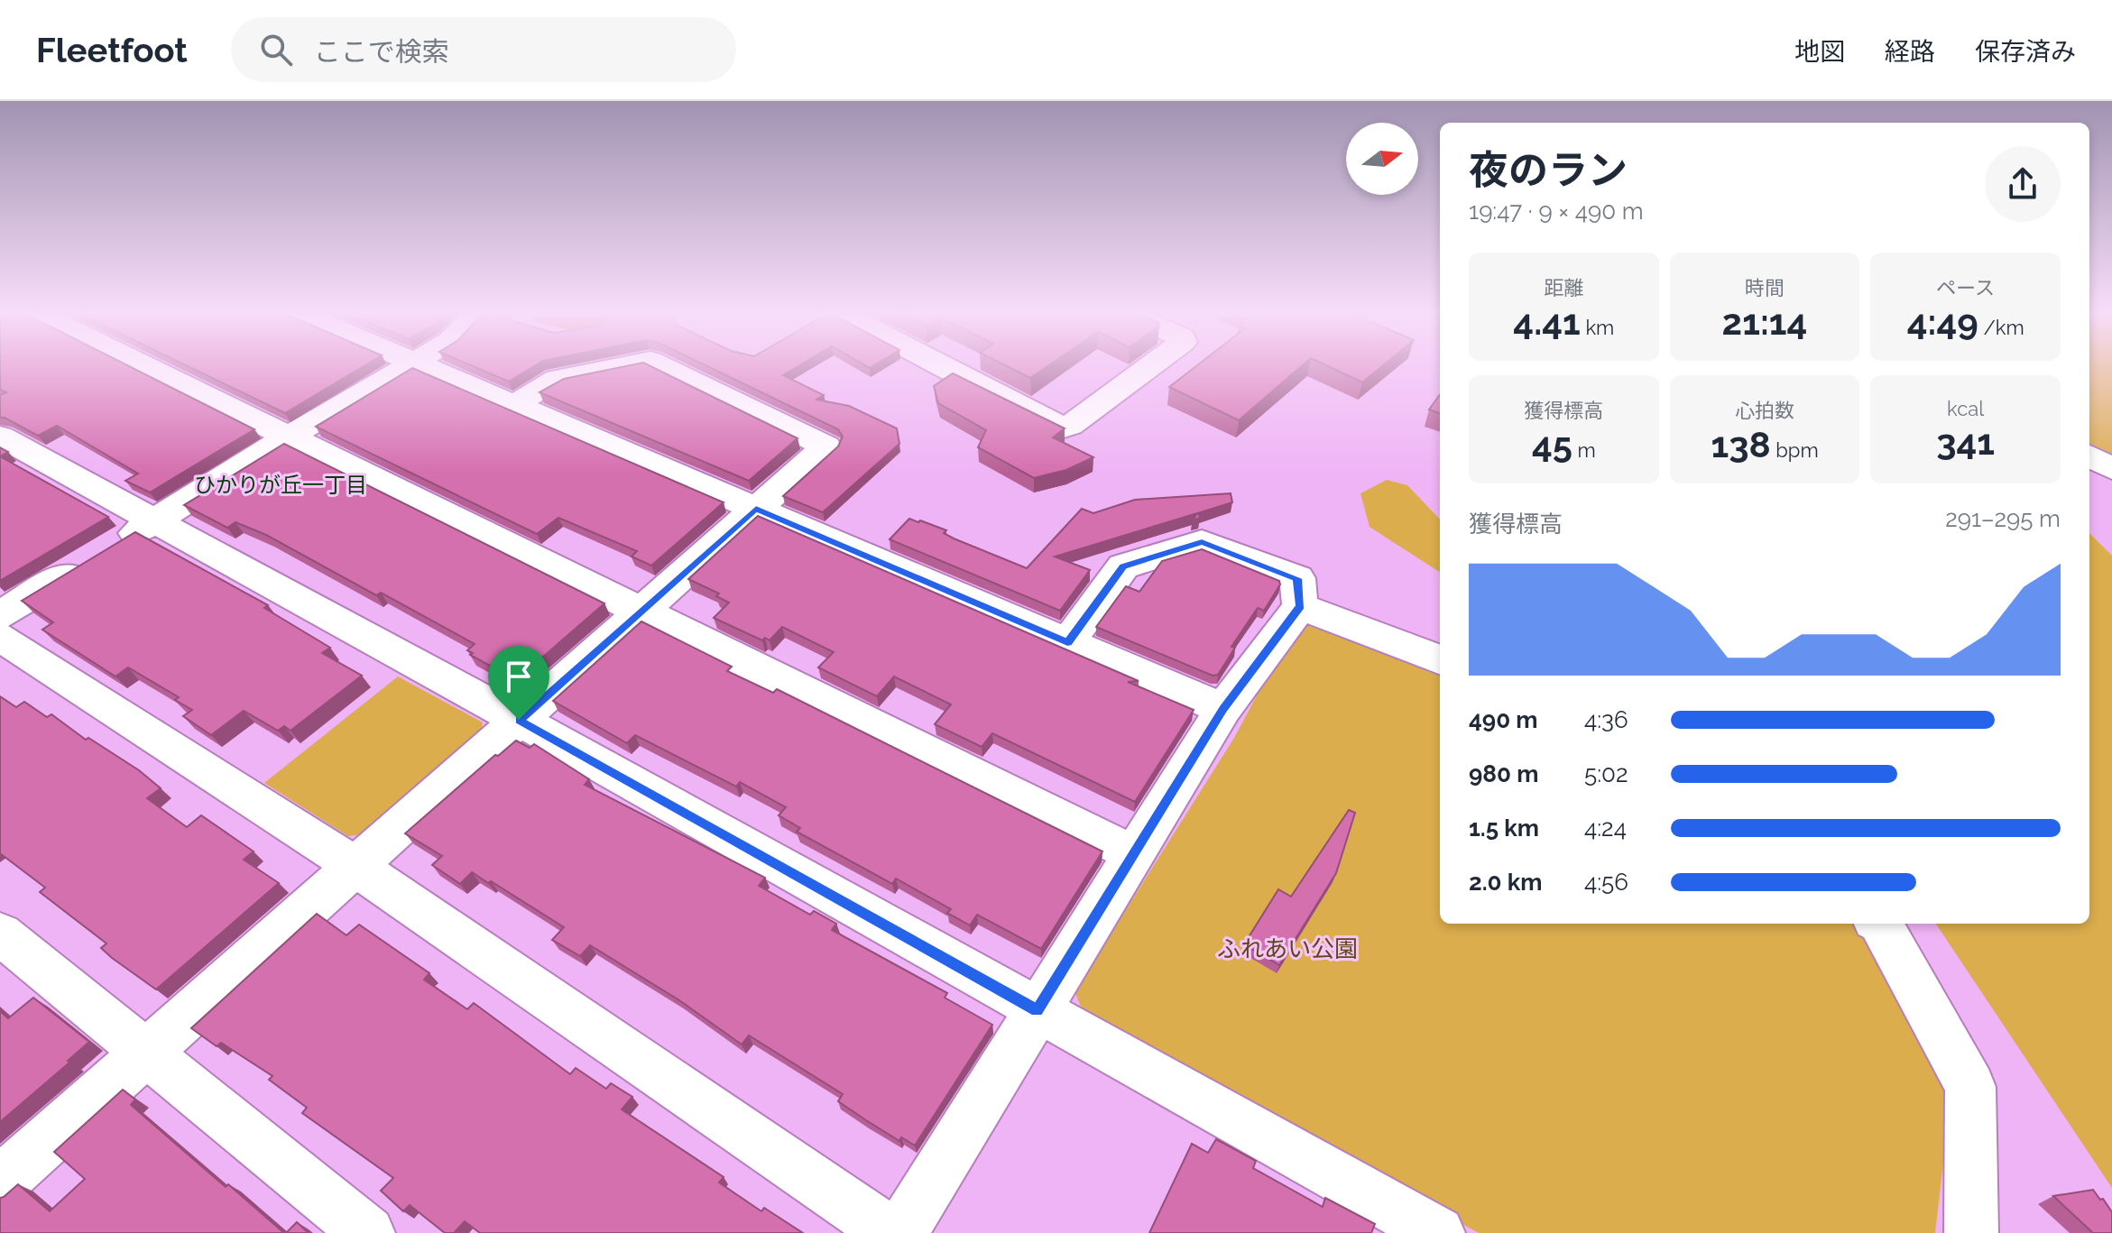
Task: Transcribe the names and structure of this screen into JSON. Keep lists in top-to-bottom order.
{
  "districts": ["ひかりが丘一丁目"],
  "parks": ["ふれあい公園"],
  "north": "right",
  "page": {
    "header": "Fleetfoot",
    "search": "ここで検索",
    "nav": ["地図", "経路", "保存済み"],
    "heading": ["夜のラン", "19:47 · 9 × 490 m"],
    "stats": [
      ["距離", "4.41 km"],
      ["時間", "21:14"],
      ["ペース", "4:49 /km"],
      ["獲得標高", "45 m"],
      ["心拍数", "138 bpm"],
      ["kcal", "341"]
    ],
    "chart": ["獲得標高", "291–295 m"],
    "list": [
      {
        "name": "490 m",
        "note": "4:36"
      },
      {
        "name": "980 m",
        "note": "5:02"
      },
      {
        "name": "1.5 km",
        "note": "4:24"
      },
      {
        "name": "2.0 km",
        "note": "4:56"
      }
    ]
  }
}
